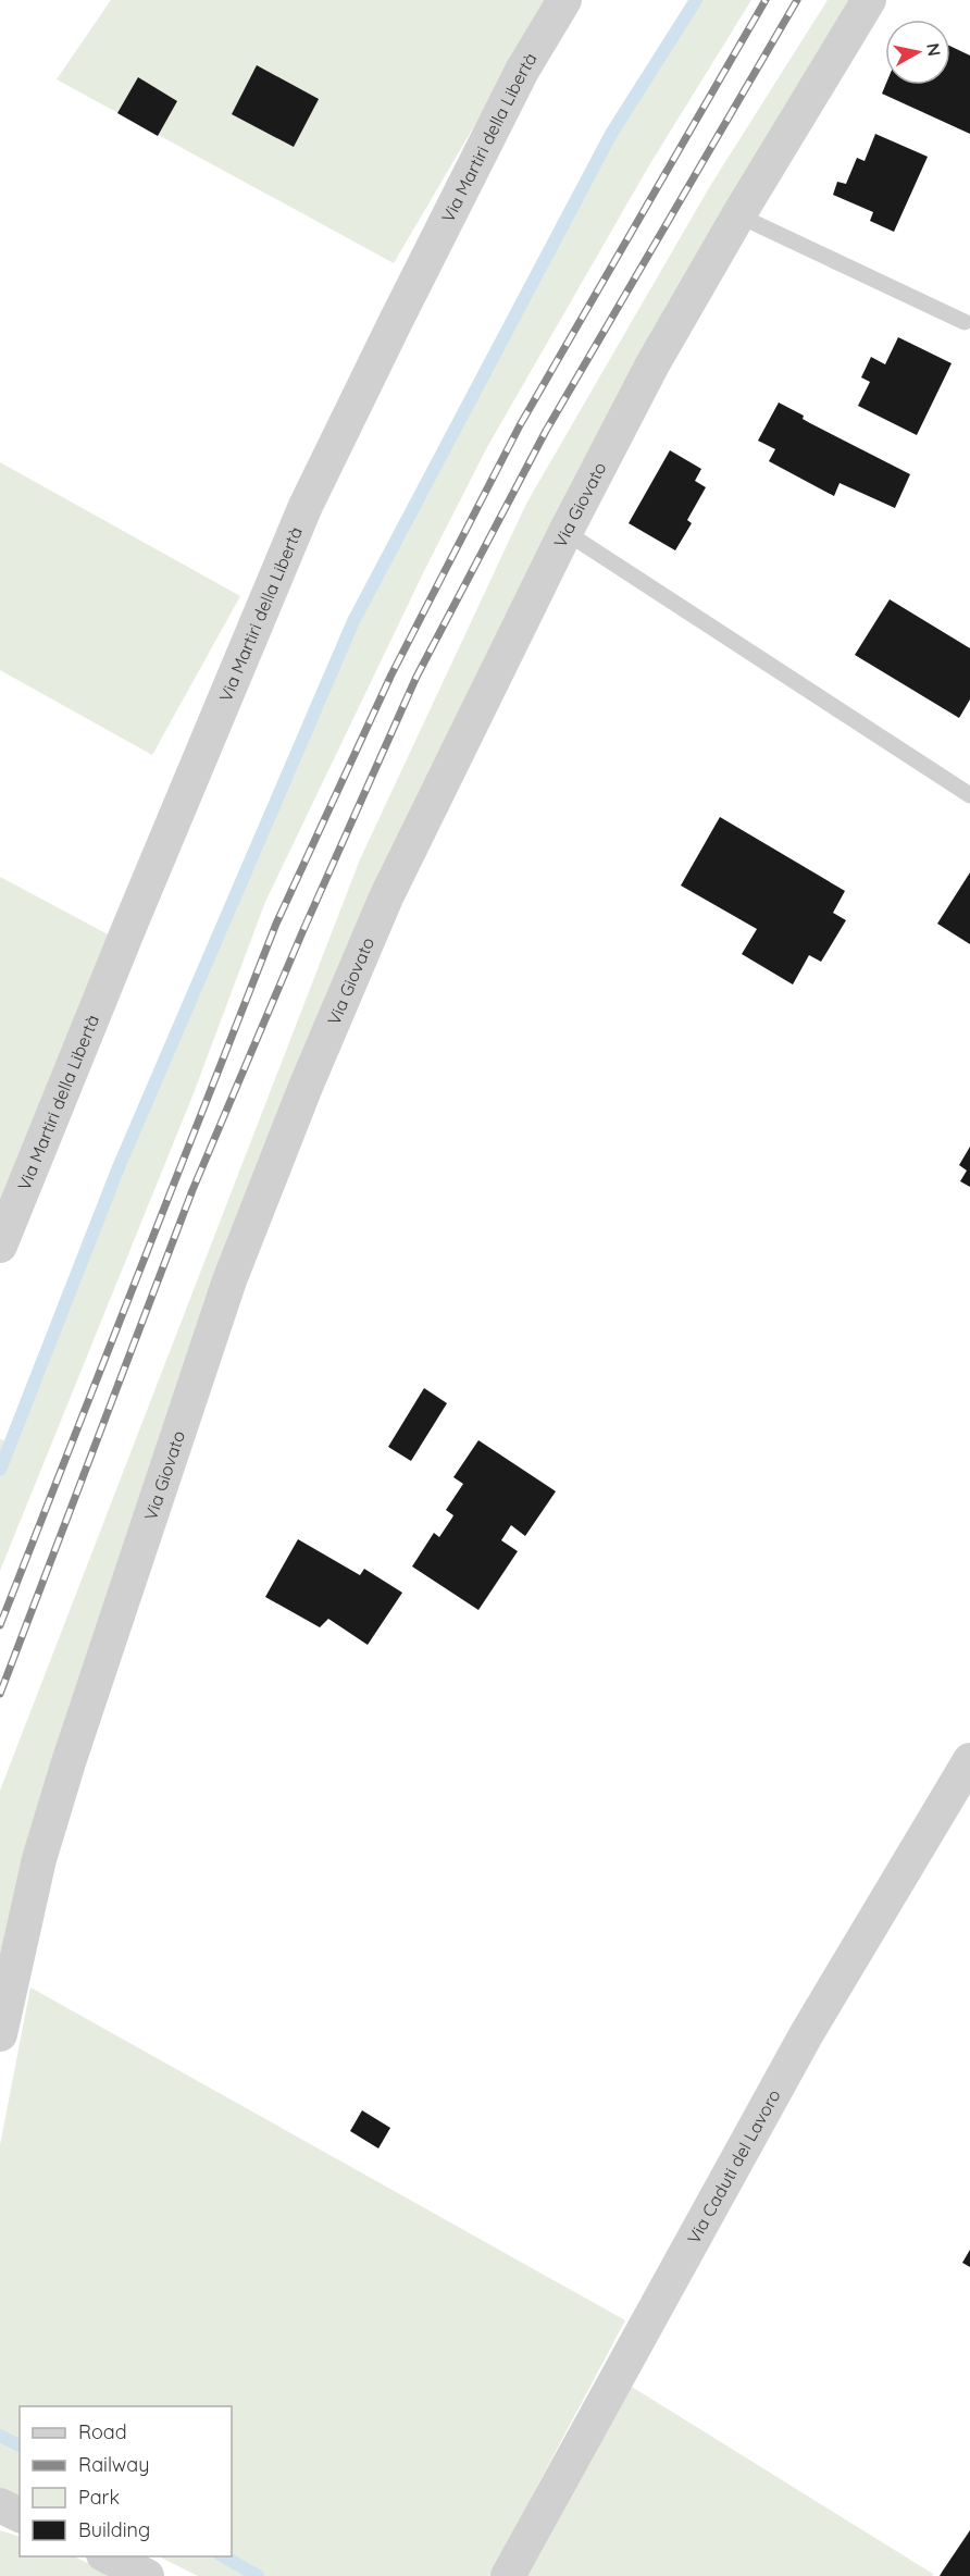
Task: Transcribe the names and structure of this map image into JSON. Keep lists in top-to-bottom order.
{
  "streets": {
    "street": ["Via Martiri della Libertà", "Via Giovato", "Via Caduti del Lavoro"]
  },
  "legend": [
    "Road",
    "Railway",
    "Park",
    "Building"
  ],
  "north": "right"
}
